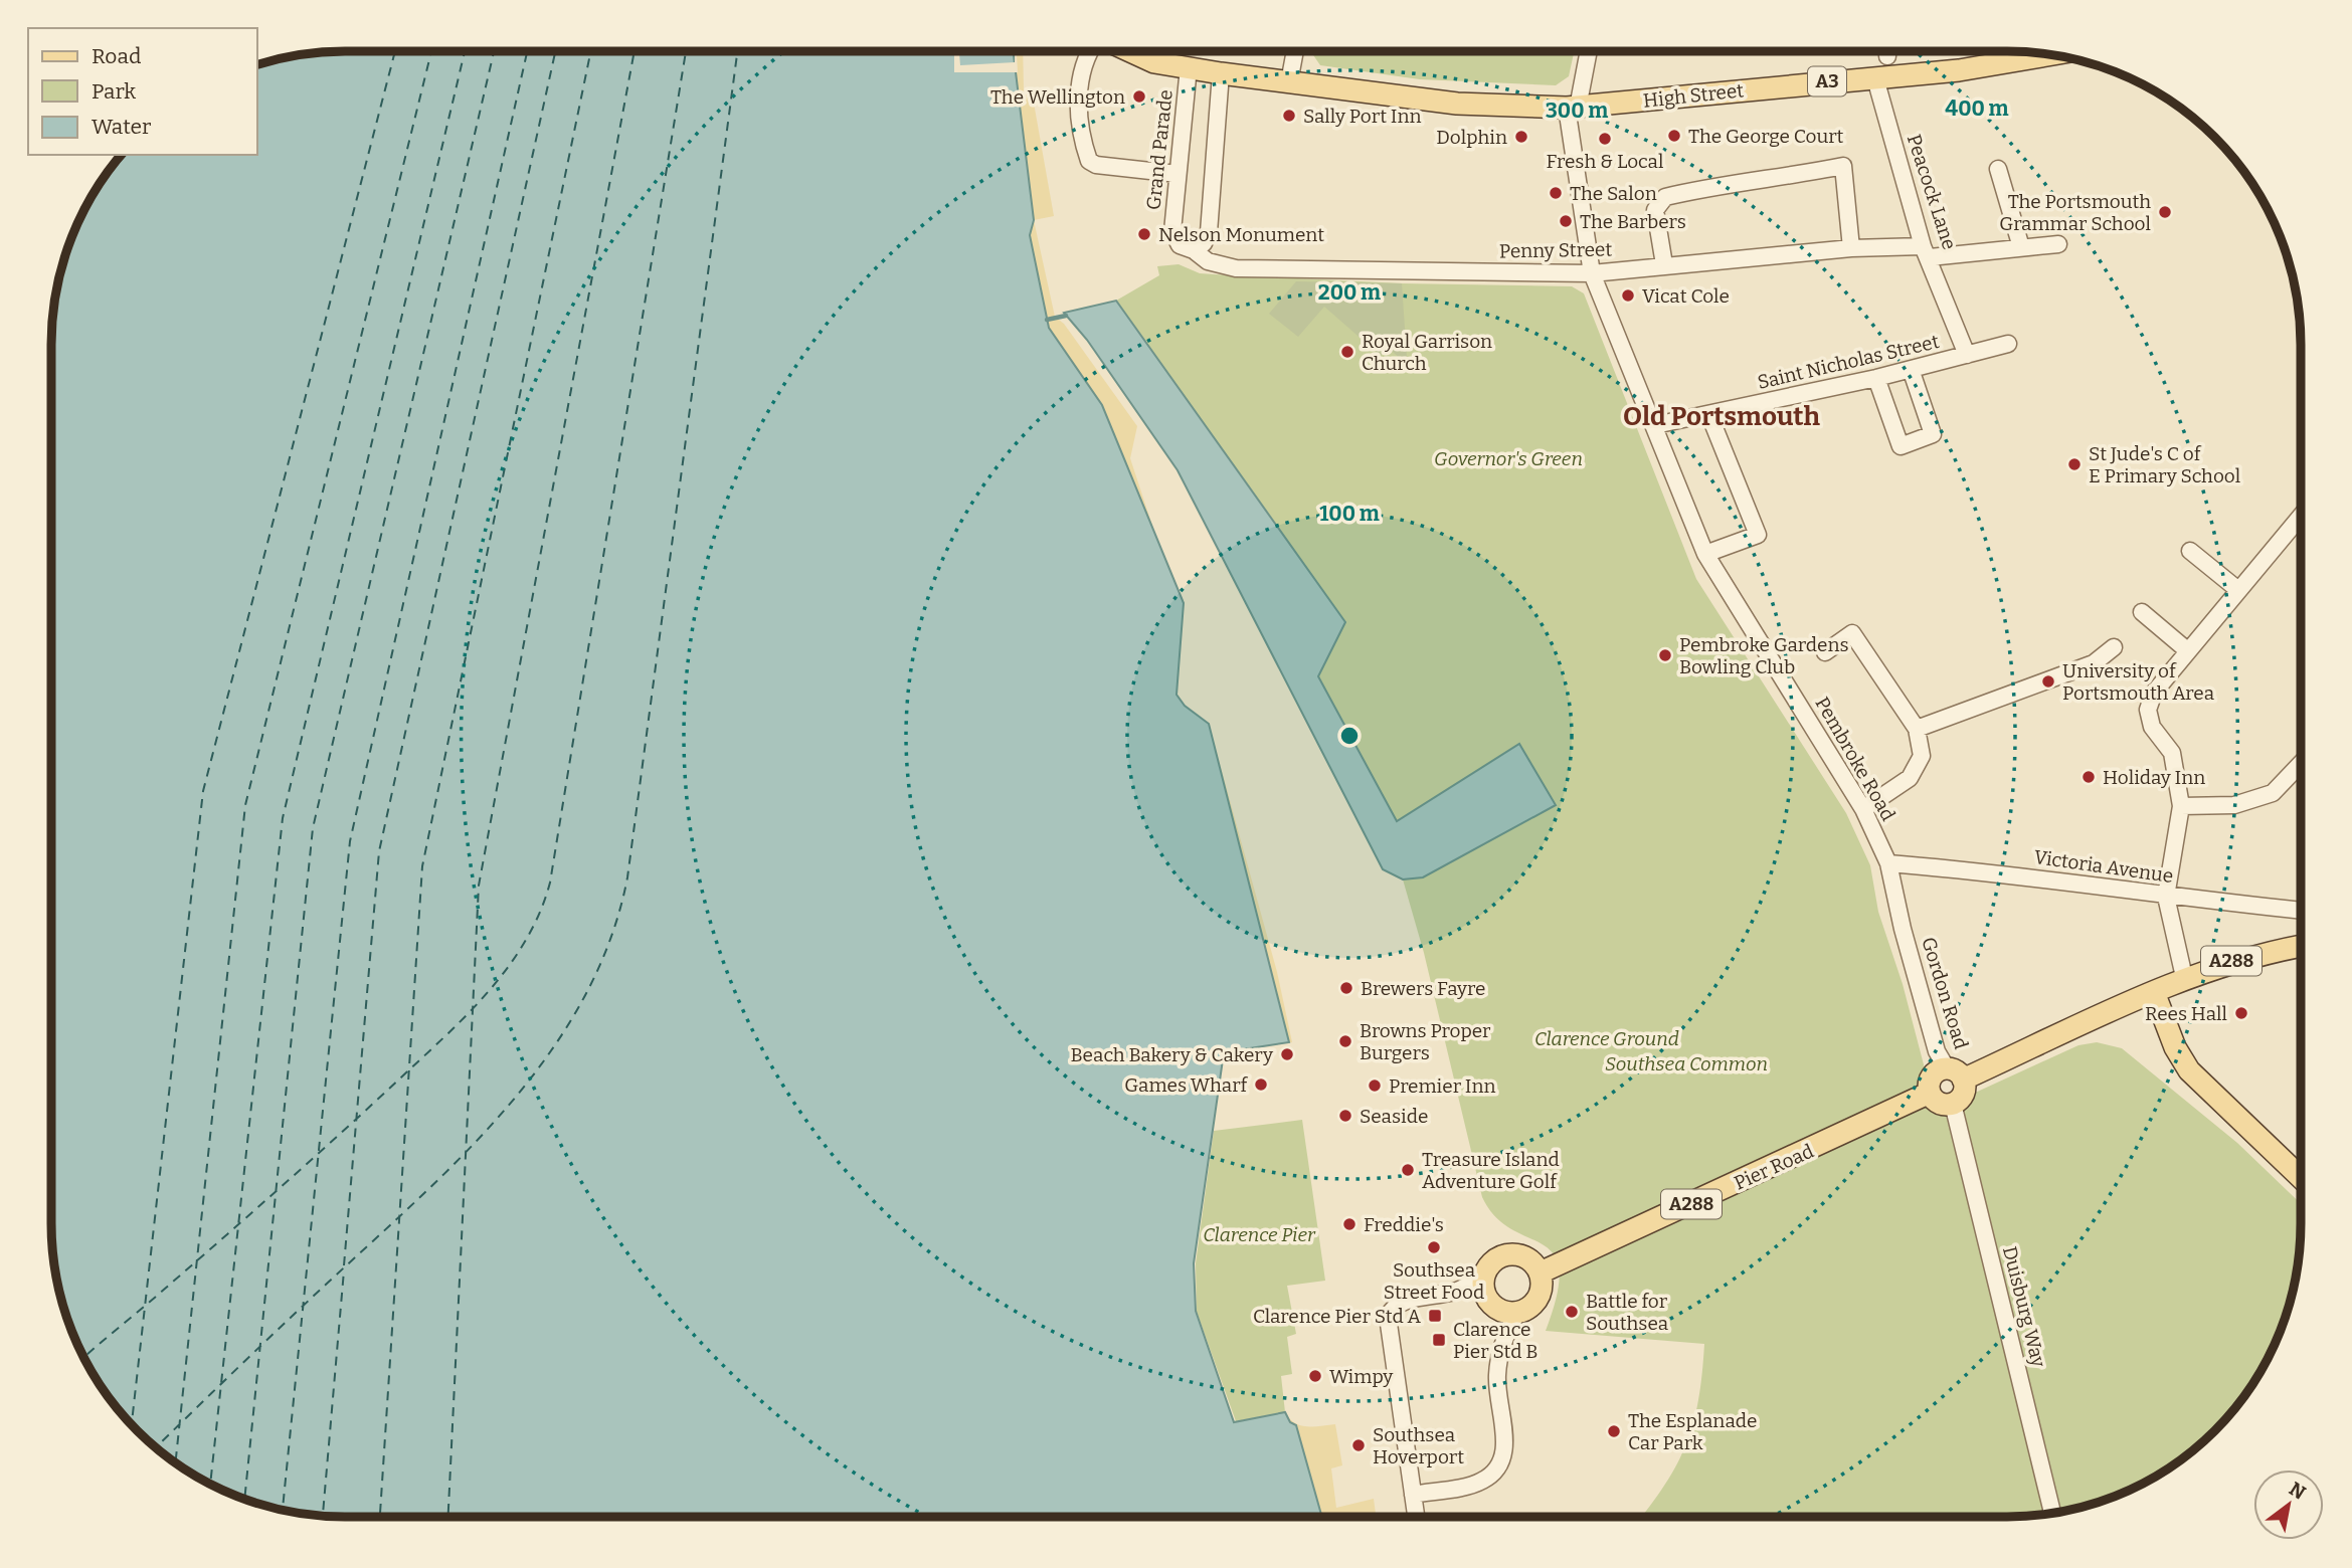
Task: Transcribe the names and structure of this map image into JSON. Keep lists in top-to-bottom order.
{
  "streets": {
    "main road": [
      "A3",
      "High Street",
      "A288",
      "Pier Road"
    ],
    "street": [
      "Grand Parade",
      "Peacock Lane",
      "Penny Street",
      "Saint Nicholas Street",
      "Pembroke Road",
      "Victoria Avenue",
      "Gordon Road",
      "Duisburg Way"
    ]
  },
  "crossings": [
    ["High Street", "Grand Parade"],
    ["High Street", "Peacock Lane"],
    ["High Street", "Pembroke Road"],
    ["Grand Parade", "Penny Street"],
    ["Peacock Lane", "Penny Street"],
    ["Peacock Lane", "Saint Nicholas Street"],
    ["Penny Street", "Pembroke Road"],
    ["Saint Nicholas Street", "Pembroke Road"],
    ["Pembroke Road", "Victoria Avenue"],
    ["Pembroke Road", "Gordon Road"],
    ["A288", "Gordon Road"],
    ["A288", "Pier Road"],
    ["A288", "Duisburg Way"],
    ["Gordon Road", "Pier Road"],
    ["Gordon Road", "Duisburg Way"],
    ["Pier Road", "Duisburg Way"]
  ],
  "districts": ["Old Portsmouth"],
  "parks": [
    "Governor's Green",
    "Clarence Ground",
    "Southsea Common",
    "Clarence Pier"
  ],
  "places": {
    "other": [
      "The Wellington",
      "Sally Port Inn",
      "The George Court",
      "Dolphin",
      "Fresh & Local",
      "The Salon",
      "The Portsmouth Grammar School",
      "The Barbers",
      "Nelson Monument",
      "Vicat Cole",
      "Royal Garrison Church",
      "St Jude's C of E Primary School",
      "Pembroke Gardens Bowling Club",
      "University of Portsmouth Area",
      "Holiday Inn",
      "Brewers Fayre",
      "Rees Hall",
      "Browns Proper Burgers",
      "Beach Bakery & Cakery",
      "Games Wharf",
      "Premier Inn",
      "Seaside",
      "Treasure Island Adventure Golf",
      "Freddie's",
      "Southsea Street Food",
      "Battle for Southsea",
      "Wimpy",
      "The Esplanade Car Park",
      "Southsea Hoverport"
    ],
    "transit": ["Clarence Pier Std A", "Clarence Pier Std B"]
  },
  "legend": ["Road", "Park", "Water"],
  "north": "top right",
  "rings": [
    "400 m",
    "300 m",
    "200 m",
    "100 m"
  ]
}
